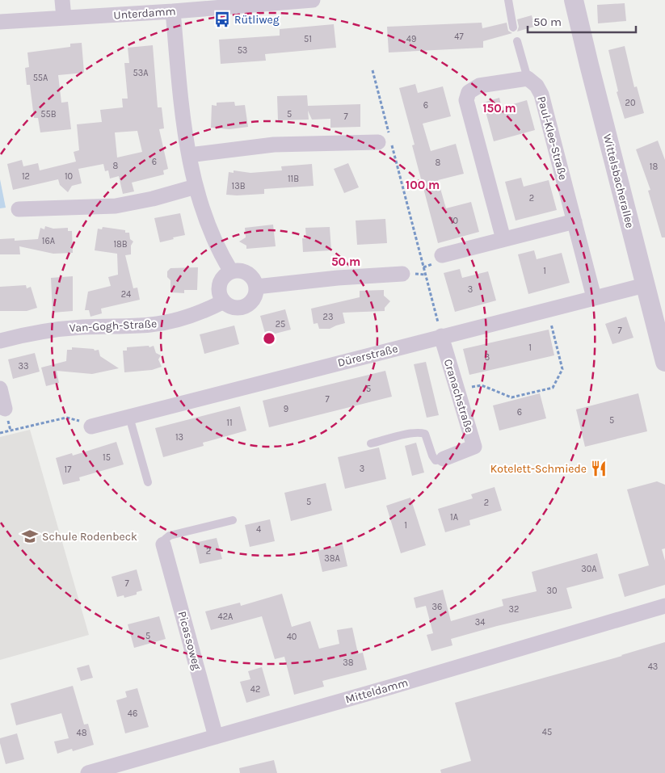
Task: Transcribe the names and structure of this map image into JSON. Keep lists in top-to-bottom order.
{
  "streets": {
    "street": [
      "Unterdamm",
      "Paul-Klee-Straße",
      "Wittelsbacherallee",
      "Van-Gogh-Straße",
      "Dürerstraße",
      "Cranachstraße",
      "Picassoweg",
      "Mitteldamm"
    ]
  },
  "crossings": [
    ["Paul-Klee-Straße", "Dürerstraße"],
    ["Wittelsbacherallee", "Dürerstraße"],
    ["Dürerstraße", "Cranachstraße"],
    ["Picassoweg", "Mitteldamm"]
  ],
  "places": {
    "bus stop": ["Rütliweg"],
    "restaurant": ["Kotelett-Schmiede"],
    "school or university": ["Schule Rodenbeck"]
  },
  "house_numbers": [
    "47",
    "51",
    "49",
    "53",
    "53A",
    "55A",
    "20",
    "6",
    "55B",
    "5",
    "7",
    "6",
    "8",
    "8",
    "18",
    "12",
    "10",
    "11B",
    "13B",
    "2",
    "10",
    "16A",
    "18B",
    "1",
    "3",
    "24",
    "23",
    "25",
    "7",
    "1",
    "3",
    "33",
    "5",
    "7",
    "9",
    "6",
    "5",
    "11",
    "13",
    "15",
    "3",
    "17",
    "5",
    "2",
    "1A",
    "1",
    "4",
    "2",
    "38A",
    "30A",
    "7",
    "30",
    "36",
    "32",
    "42A",
    "34",
    "5",
    "40",
    "38",
    "43",
    "42",
    "46",
    "45",
    "48"
  ],
  "scale_bar": "50 m",
  "rings": ["150 m", "100 m", "50 m"]
}
